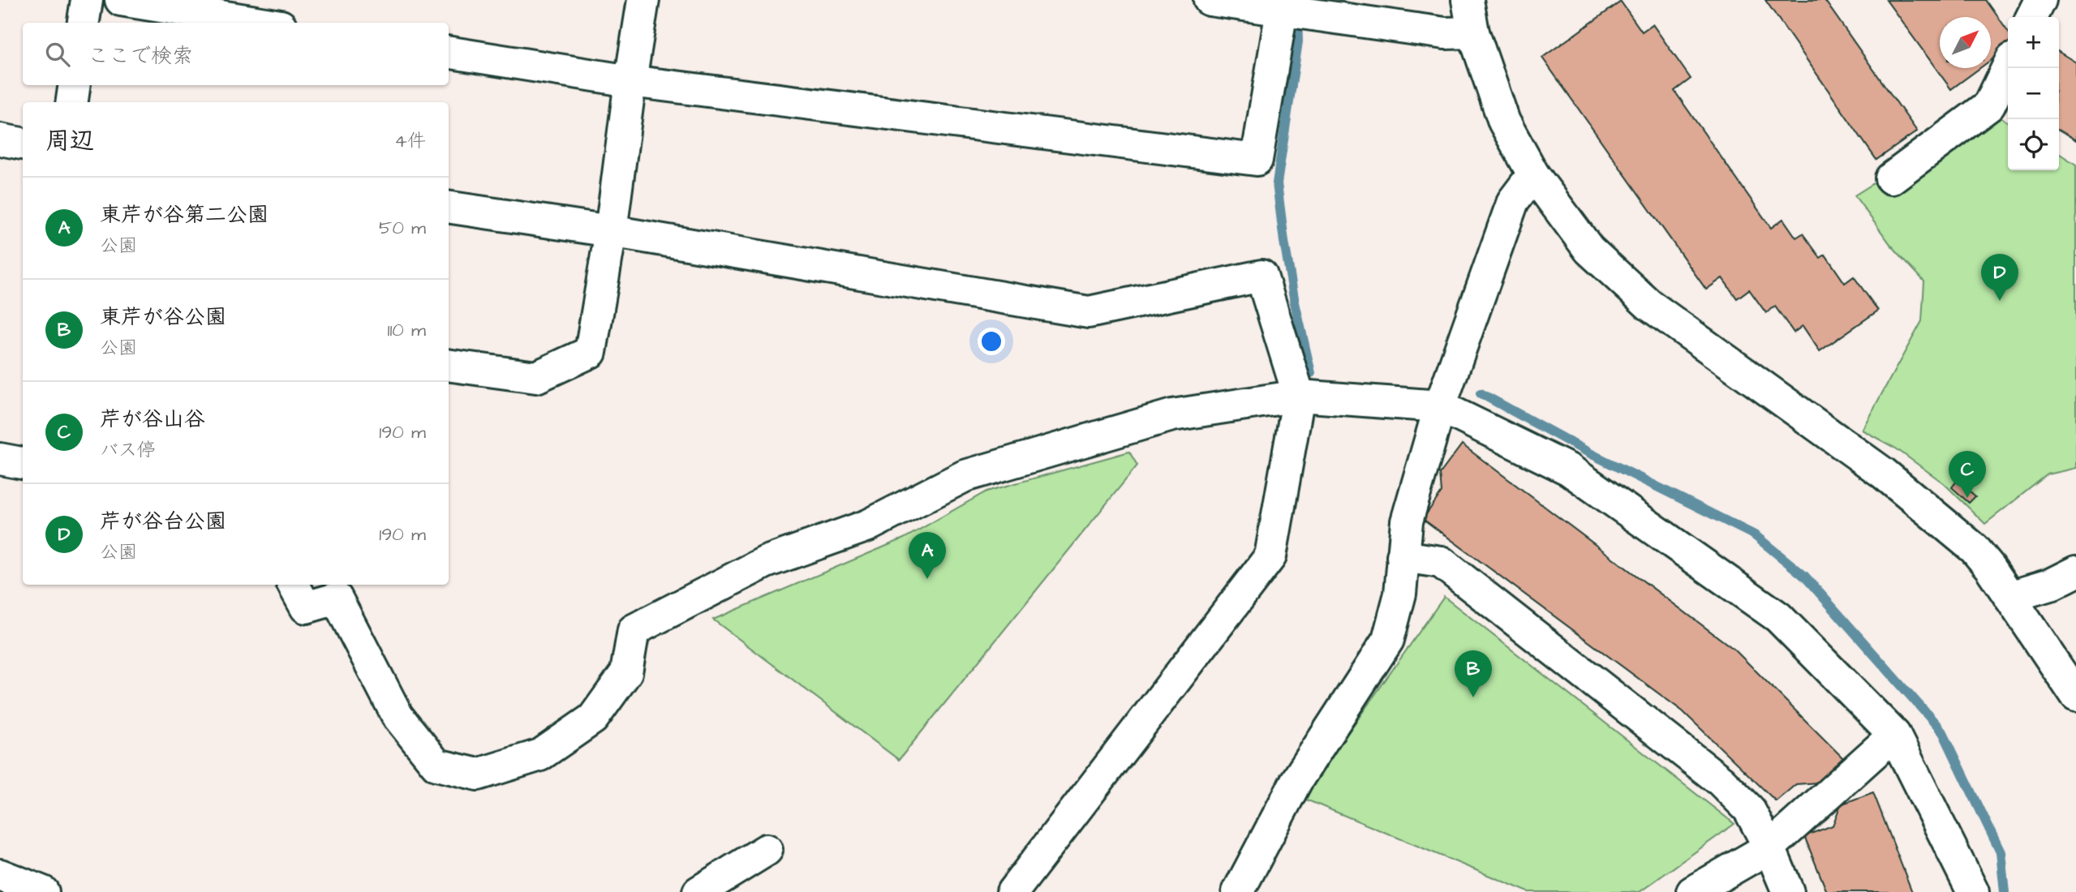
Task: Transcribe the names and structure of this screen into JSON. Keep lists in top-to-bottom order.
{
  "north": "top right",
  "page": {
    "map_buttons": ["+", "−"],
    "search": "ここで検索",
    "heading": ["周辺", "4件"],
    "list": [
      {
        "mark": "A",
        "name": "東芹が谷第二公園",
        "note": "公園",
        "value": "50 m"
      },
      {
        "mark": "B",
        "name": "東芹が谷公園",
        "note": "公園",
        "value": "110 m"
      },
      {
        "mark": "C",
        "name": "芹が谷山谷",
        "note": "バス停",
        "value": "190 m"
      },
      {
        "mark": "D",
        "name": "芹が谷台公園",
        "note": "公園",
        "value": "190 m"
      }
    ],
    "pins": [
      "D",
      "C",
      "A",
      "B"
    ]
  }
}
